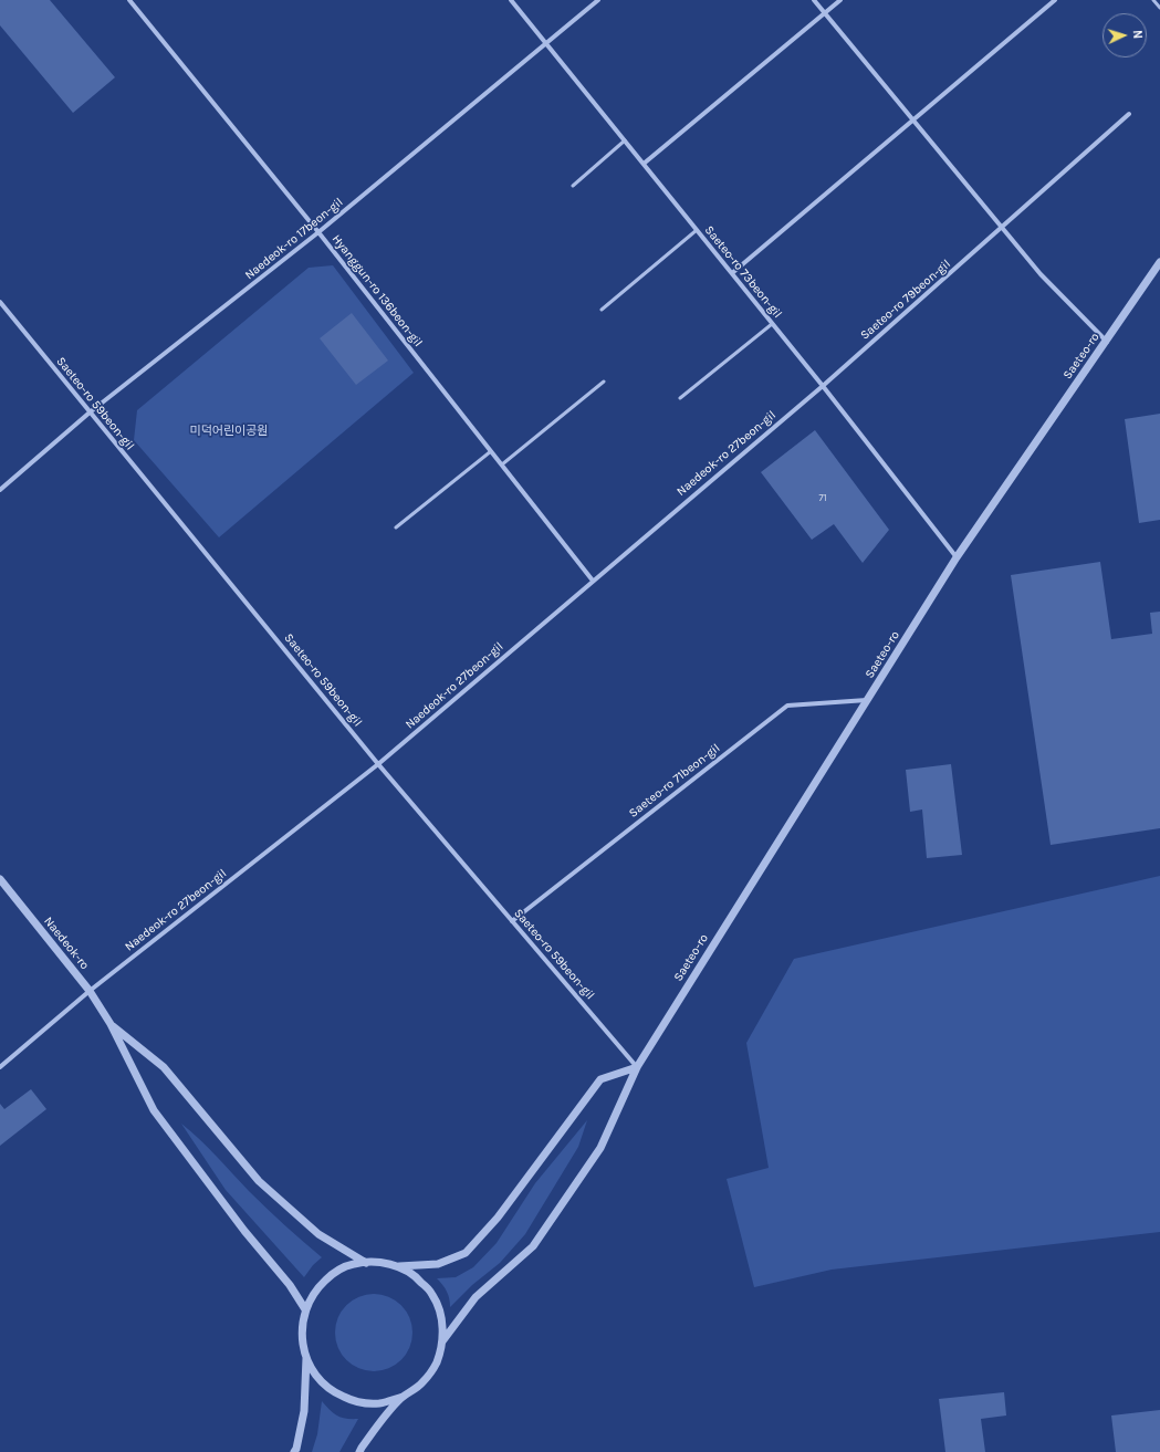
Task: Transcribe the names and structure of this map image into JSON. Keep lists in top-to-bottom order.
{
  "streets": {
    "street": [
      "Naedeok-ro 17beon-gil",
      "Saeteo-ro 73beon-gil",
      "Hyanggun-ro 136beon-gil",
      "Saeteo-ro 79beon-gil",
      "Saeteo-ro",
      "Saeteo-ro 59beon-gil",
      "Naedeok-ro 27beon-gil",
      "Saeteo-ro 71beon-gil",
      "Naedeok-ro"
    ]
  },
  "crossings": [
    ["Naedeok-ro 17beon-gil", "Saeteo-ro 73beon-gil"],
    ["Naedeok-ro 17beon-gil", "Hyanggun-ro 136beon-gil"],
    ["Naedeok-ro 17beon-gil", "Saeteo-ro 59beon-gil"],
    ["Saeteo-ro 73beon-gil", "Saeteo-ro 79beon-gil"],
    ["Saeteo-ro 73beon-gil", "Saeteo-ro"],
    ["Saeteo-ro 73beon-gil", "Naedeok-ro 27beon-gil"],
    ["Hyanggun-ro 136beon-gil", "Naedeok-ro 27beon-gil"],
    ["Saeteo-ro 79beon-gil", "Naedeok-ro 27beon-gil"],
    ["Saeteo-ro", "Saeteo-ro 59beon-gil"],
    ["Saeteo-ro", "Saeteo-ro 71beon-gil"],
    ["Saeteo-ro 59beon-gil", "Naedeok-ro 27beon-gil"],
    ["Saeteo-ro 59beon-gil", "Saeteo-ro 71beon-gil"],
    ["Naedeok-ro 27beon-gil", "Naedeok-ro"]
  ],
  "parks": ["미덕어린이공원"],
  "house_numbers": ["71"],
  "north": "right"
}
